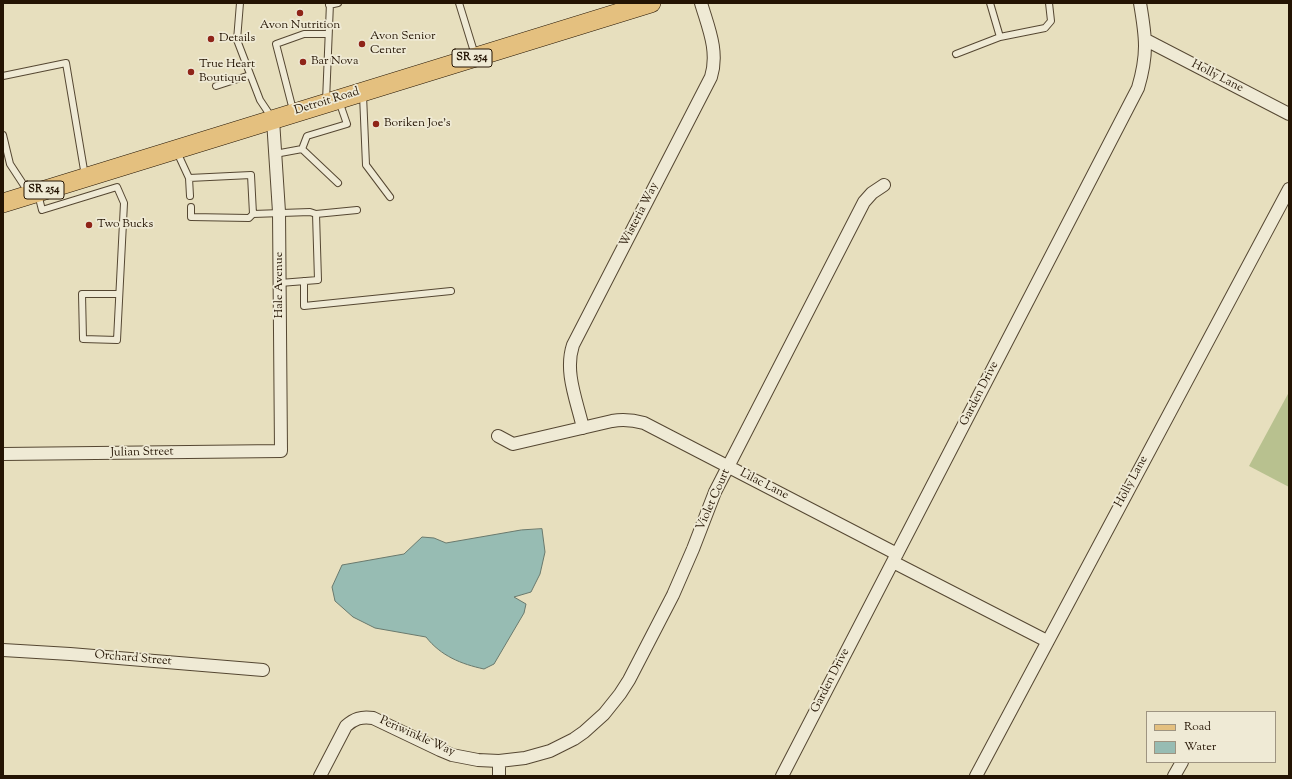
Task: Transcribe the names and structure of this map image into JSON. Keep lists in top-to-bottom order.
{
  "streets": {
    "main road": ["SR 254", "Detroit Road"],
    "street": [
      "Holly Lane",
      "Wisteria Way",
      "Hale Avenue",
      "Garden Drive",
      "Julian Street",
      "Lilac Lane",
      "Violet Court",
      "Orchard Street",
      "Periwinkle Way"
    ]
  },
  "crossings": [
    ["Holly Lane", "Garden Drive"],
    ["Holly Lane", "Lilac Lane"],
    ["Detroit Road", "Hale Avenue"],
    ["Wisteria Way", "Lilac Lane"],
    ["Hale Avenue", "Julian Street"],
    ["Garden Drive", "Lilac Lane"],
    ["Lilac Lane", "Violet Court"],
    ["Violet Court", "Periwinkle Way"]
  ],
  "places": [
    "Avon Nutrition",
    "Details",
    "Avon Senior Center",
    "Bar Nova",
    "True Heart Boutique",
    "Boriken Joe's",
    "Two Bucks"
  ],
  "legend": ["Road", "Water"]
}
